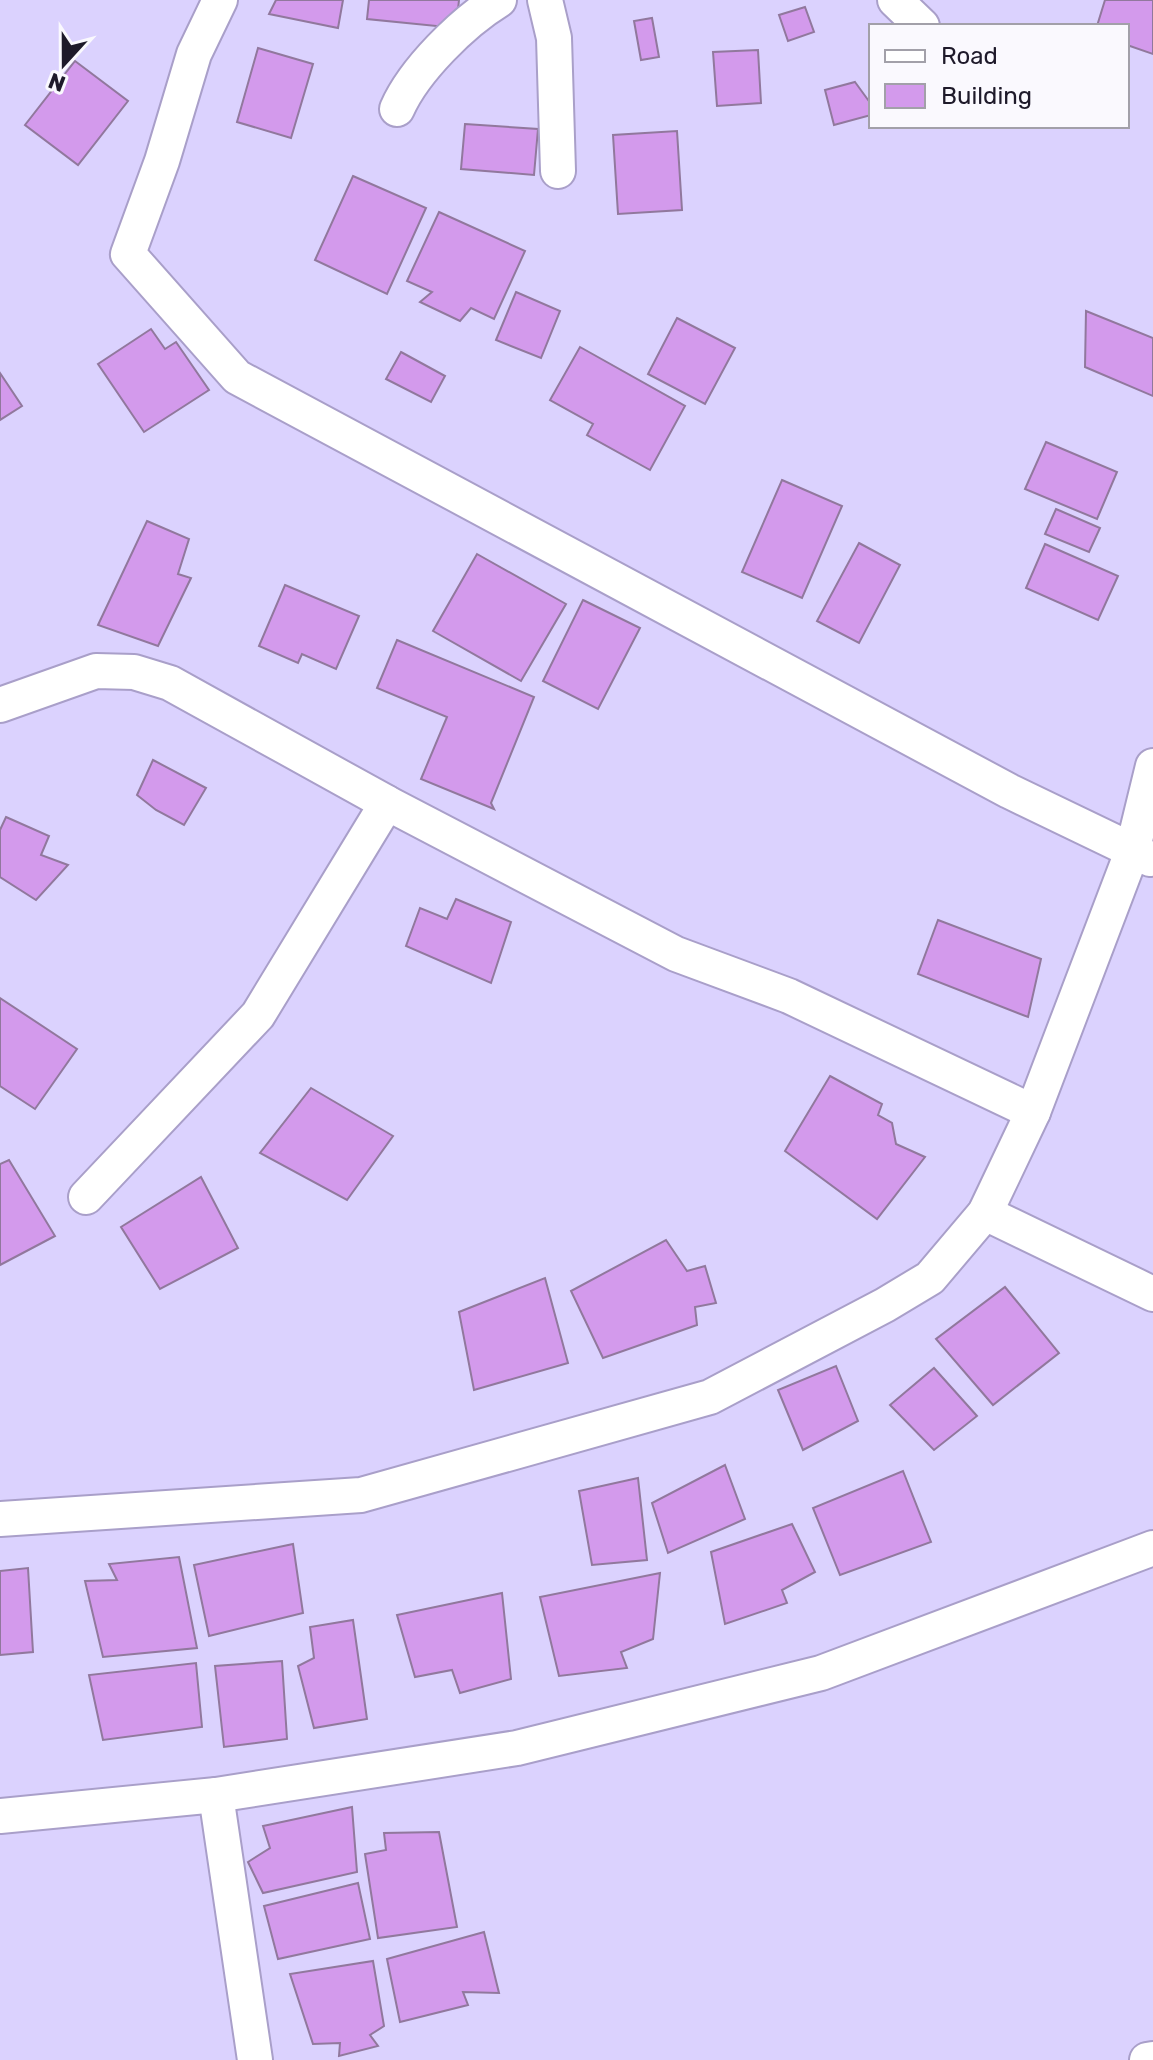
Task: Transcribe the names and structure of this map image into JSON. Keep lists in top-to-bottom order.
{
  "legend": ["Road", "Building"],
  "north": "bottom"
}
